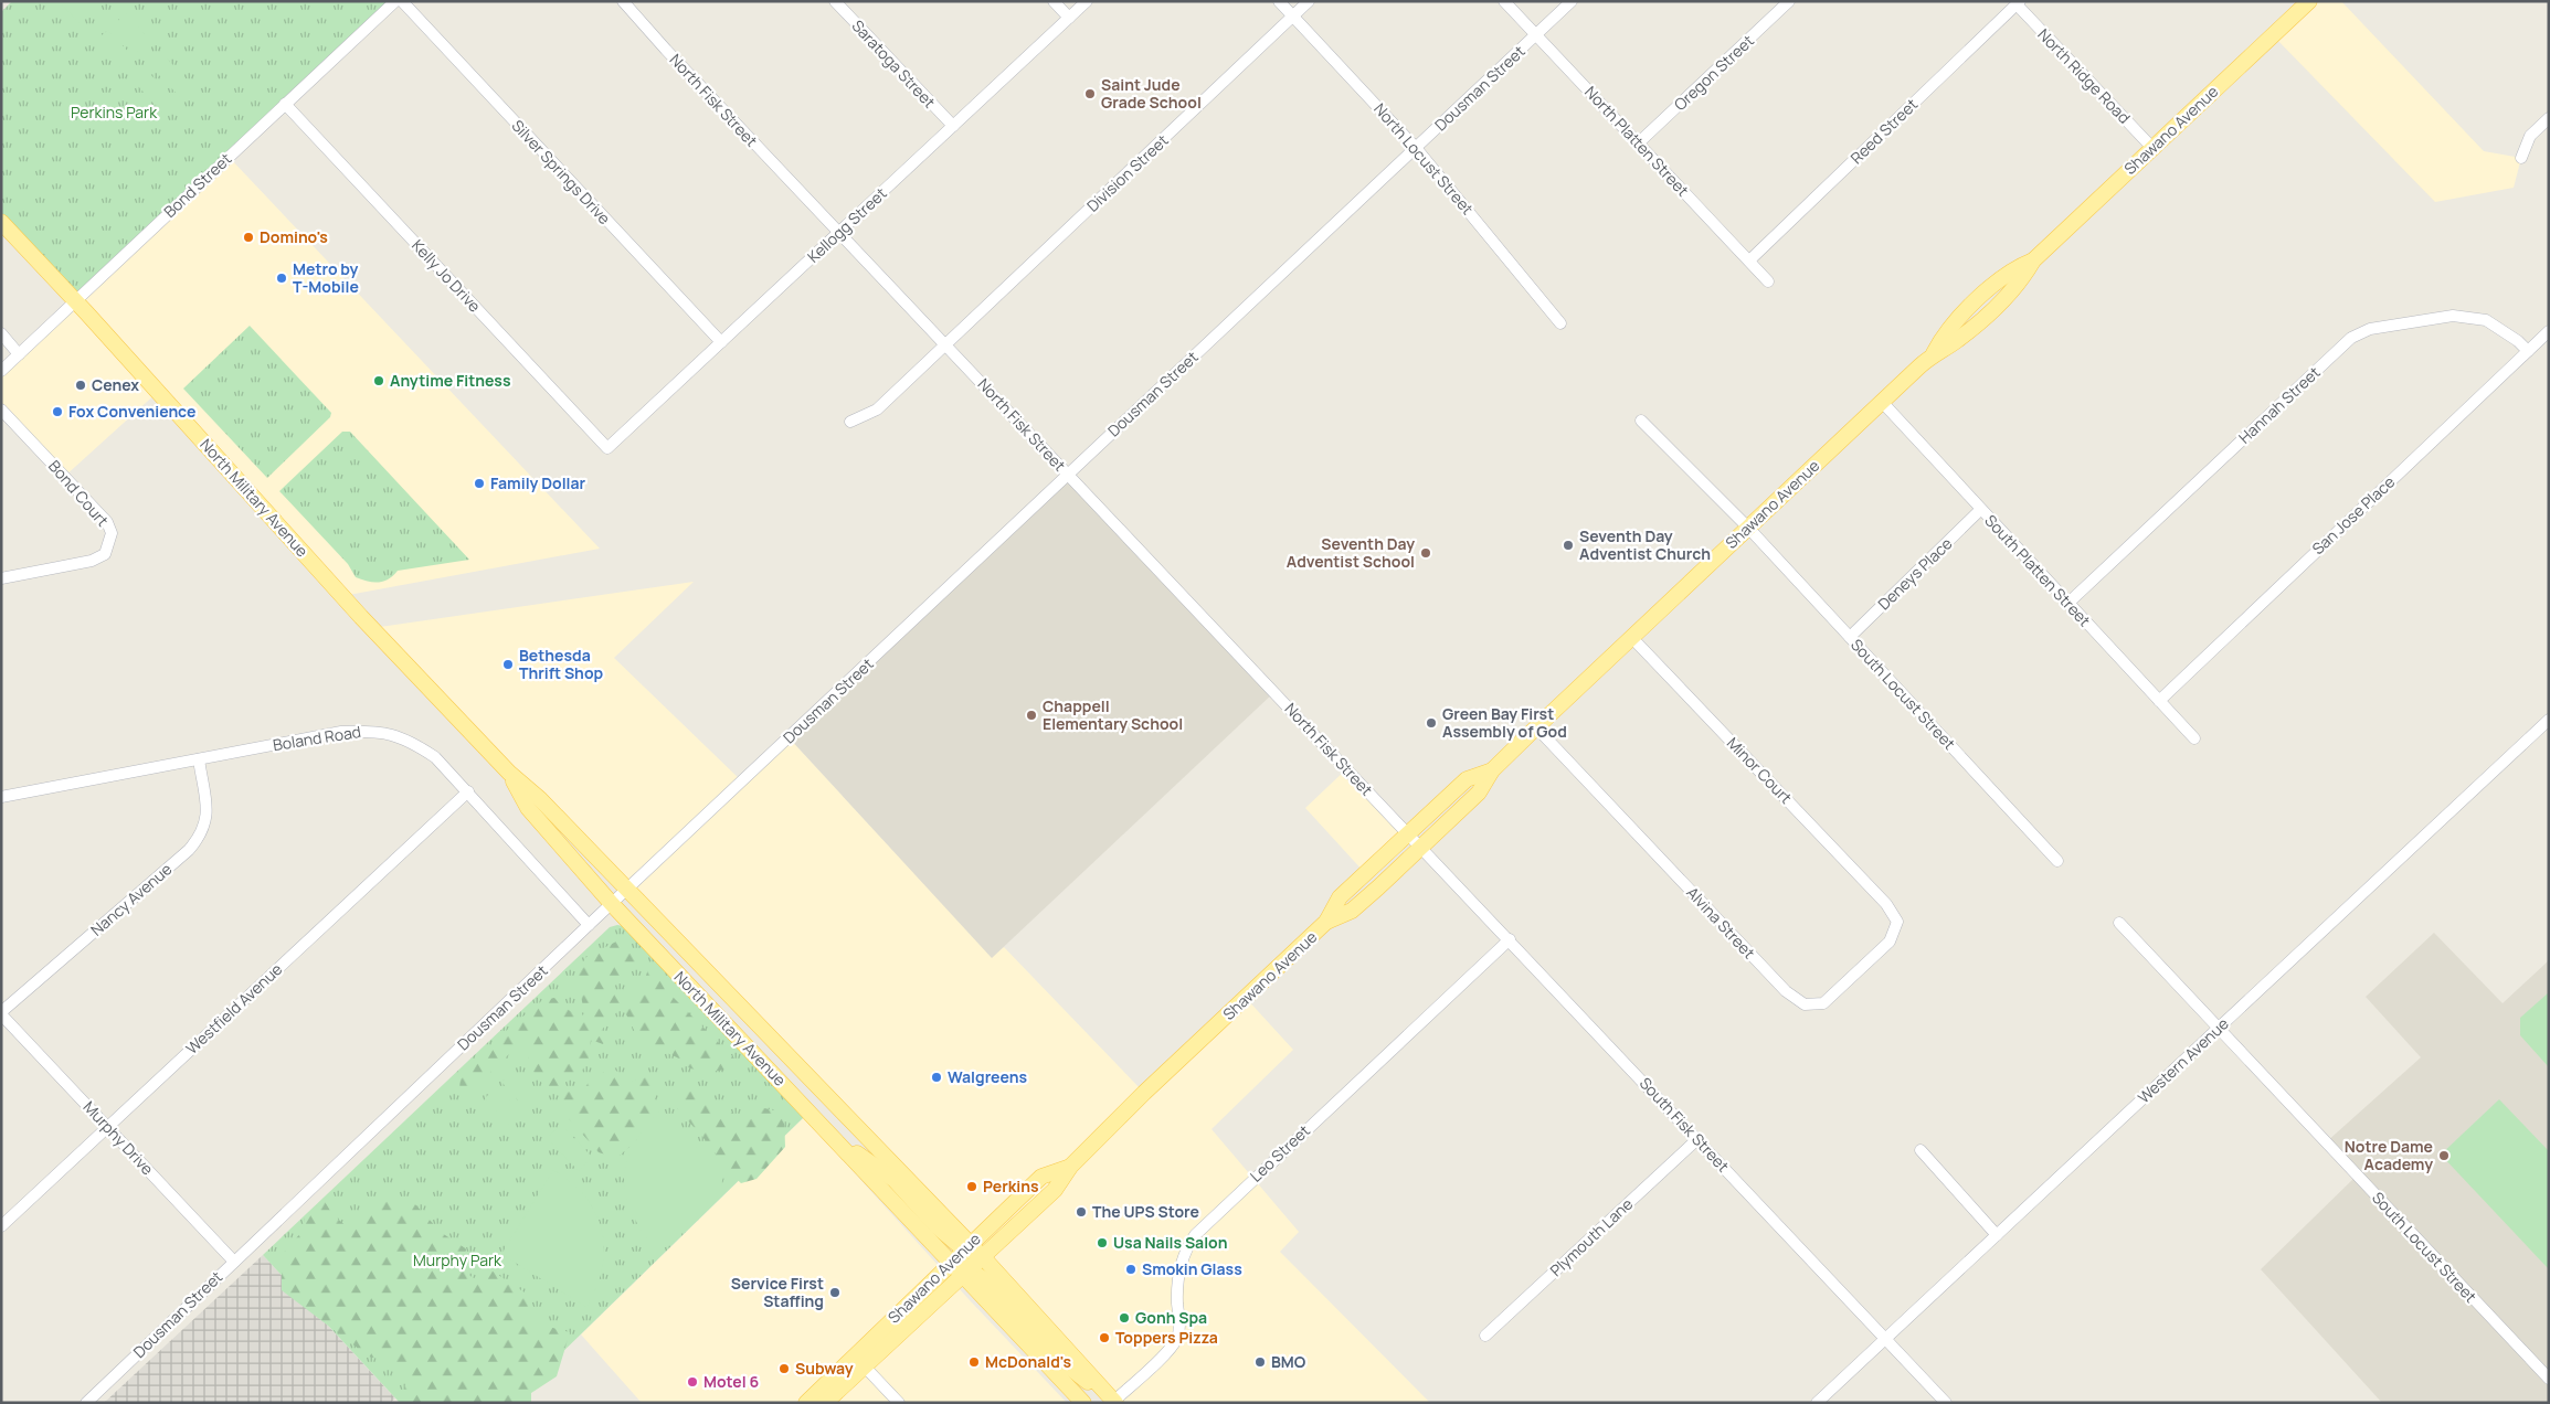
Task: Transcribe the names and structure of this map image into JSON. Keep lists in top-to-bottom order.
{
  "streets": {
    "main road": ["Shawano Avenue", "North Military Avenue"],
    "street": [
      "Saratoga Street",
      "Oregon Street",
      "North Ridge Road",
      "Dousman Street",
      "North Fisk Street",
      "Reed Street",
      "North Platten Street",
      "North Locust Street",
      "Silver Springs Drive",
      "Division Street",
      "Bond Street",
      "Kellogg Street",
      "Kelly Jo Drive",
      "Hannah Street",
      "Bond Court",
      "San Jose Place",
      "South Platten Street",
      "Deneys Place",
      "South Locust Street",
      "Boland Road",
      "Minor Court",
      "Nancy Avenue",
      "Alvina Street",
      "Westfield Avenue",
      "Western Avenue",
      "South Fisk Street",
      "Murphy Drive",
      "Leo Street",
      "Plymouth Lane"
    ]
  },
  "crossings": [
    ["Saratoga Street", "Kellogg Street"],
    ["Oregon Street", "North Platten Street"],
    ["North Ridge Road", "Shawano Avenue"],
    ["North Ridge Road", "Reed Street"],
    ["Dousman Street", "North Fisk Street"],
    ["Dousman Street", "North Platten Street"],
    ["Dousman Street", "North Locust Street"],
    ["Dousman Street", "North Military Avenue"],
    ["Dousman Street", "Boland Road"],
    ["Dousman Street", "Murphy Drive"],
    ["North Fisk Street", "Shawano Avenue"],
    ["North Fisk Street", "Division Street"],
    ["North Fisk Street", "Kellogg Street"],
    ["North Fisk Street", "South Fisk Street"],
    ["Shawano Avenue", "North Military Avenue"],
    ["Shawano Avenue", "South Platten Street"],
    ["Shawano Avenue", "South Locust Street"],
    ["Shawano Avenue", "Minor Court"],
    ["Shawano Avenue", "Alvina Street"],
    ["Shawano Avenue", "South Fisk Street"],
    ["Reed Street", "North Platten Street"],
    ["North Locust Street", "Division Street"],
    ["Silver Springs Drive", "Kellogg Street"],
    ["Bond Street", "Kelly Jo Drive"],
    ["Bond Street", "North Military Avenue"],
    ["Kellogg Street", "Kelly Jo Drive"],
    ["Hannah Street", "San Jose Place"],
    ["Hannah Street", "South Platten Street"],
    ["North Military Avenue", "Leo Street"],
    ["San Jose Place", "South Platten Street"],
    ["South Platten Street", "Deneys Place"],
    ["Deneys Place", "South Locust Street"],
    ["South Locust Street", "Western Avenue"],
    ["Boland Road", "Nancy Avenue"],
    ["Boland Road", "Westfield Avenue"],
    ["Minor Court", "Alvina Street"],
    ["Nancy Avenue", "Murphy Drive"],
    ["Westfield Avenue", "Murphy Drive"],
    ["Western Avenue", "South Fisk Street"],
    ["South Fisk Street", "Leo Street"],
    ["South Fisk Street", "Plymouth Lane"]
  ],
  "parks": ["Perkins Park", "Murphy Park"],
  "places": [
    "Saint Jude Grade School",
    "Domino's",
    "Metro by T-Mobile",
    "Anytime Fitness",
    "Cenex",
    "Fox Convenience",
    "Family Dollar",
    "Seventh Day Adventist Church",
    "Seventh Day Adventist School",
    "Bethesda Thrift Shop",
    "Chappell Elementary School",
    "Green Bay First Assembly of God",
    "Walgreens",
    "Notre Dame Academy",
    "Perkins",
    "The UPS Store",
    "Usa Nails Salon",
    "Smokin Glass",
    "Service First Staffing",
    "Gonh Spa",
    "Toppers Pizza",
    "McDonald's",
    "BMO",
    "Subway",
    "Motel 6"
  ]
}
